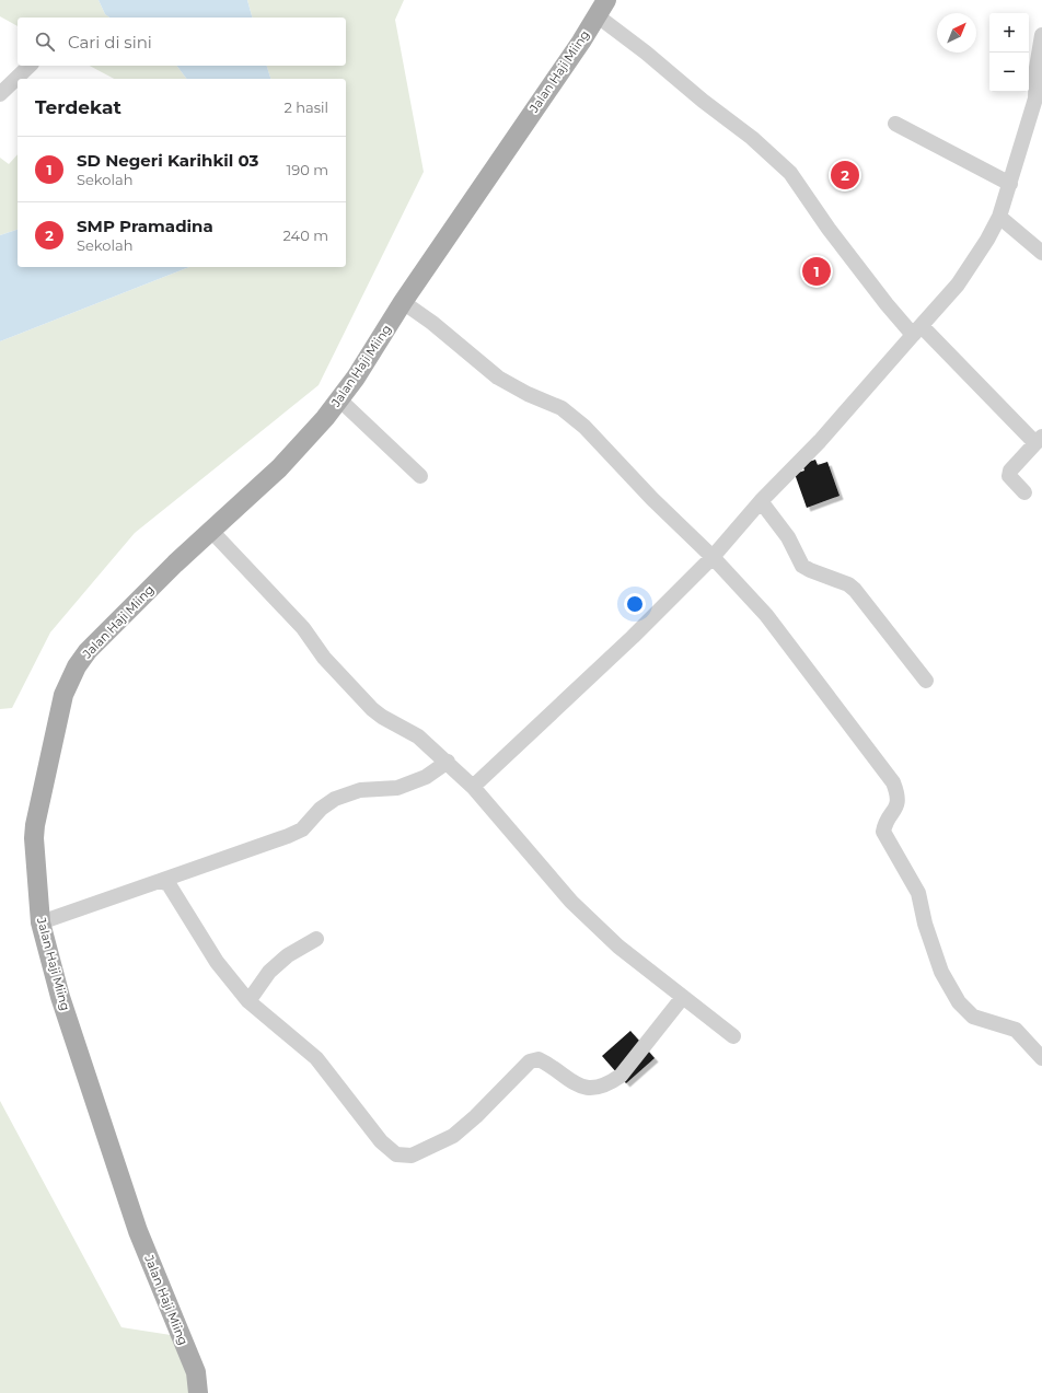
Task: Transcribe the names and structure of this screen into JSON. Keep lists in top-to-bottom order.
{
  "streets": {
    "main road": ["Jalan Haji Miing"]
  },
  "north": "top right",
  "page": {
    "map_buttons": ["+", "−"],
    "search": "Cari di sini",
    "heading": ["Terdekat", "2 hasil"],
    "list": [
      {
        "mark": "1",
        "name": "SD Negeri Karihkil 03",
        "note": "Sekolah",
        "value": "190 m"
      },
      {
        "mark": "2",
        "name": "SMP Pramadina",
        "note": "Sekolah",
        "value": "240 m"
      }
    ],
    "pins": ["2", "1"]
  }
}
